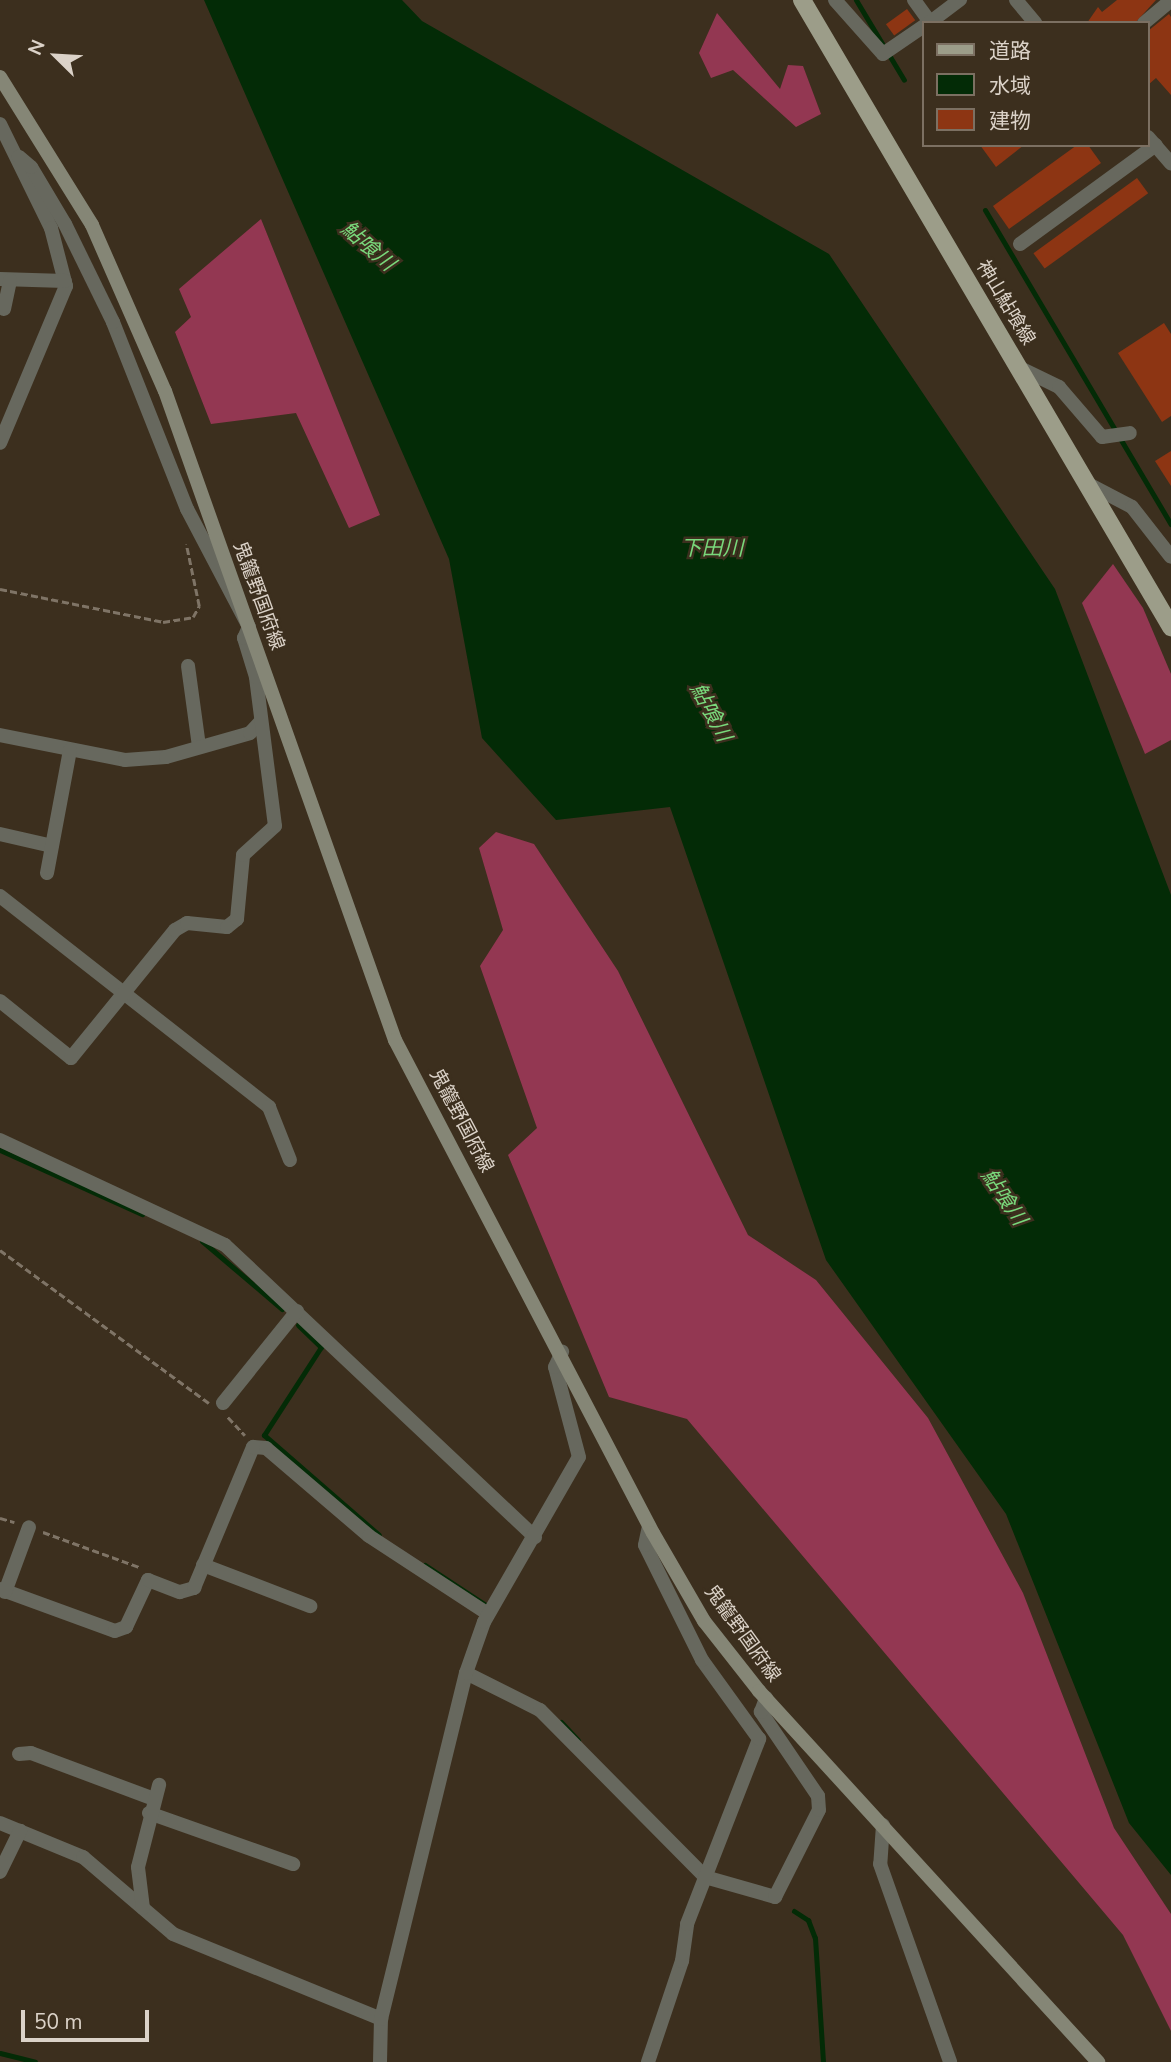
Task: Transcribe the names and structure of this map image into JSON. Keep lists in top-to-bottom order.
{
  "streets": {
    "main road": ["神山鮎喰線", "鬼籠野国府線"]
  },
  "water": ["鮎喰川", "下田川"],
  "legend": ["道路", "水域", "建物"],
  "scale_bar": "50 m",
  "north": "top left"
}
